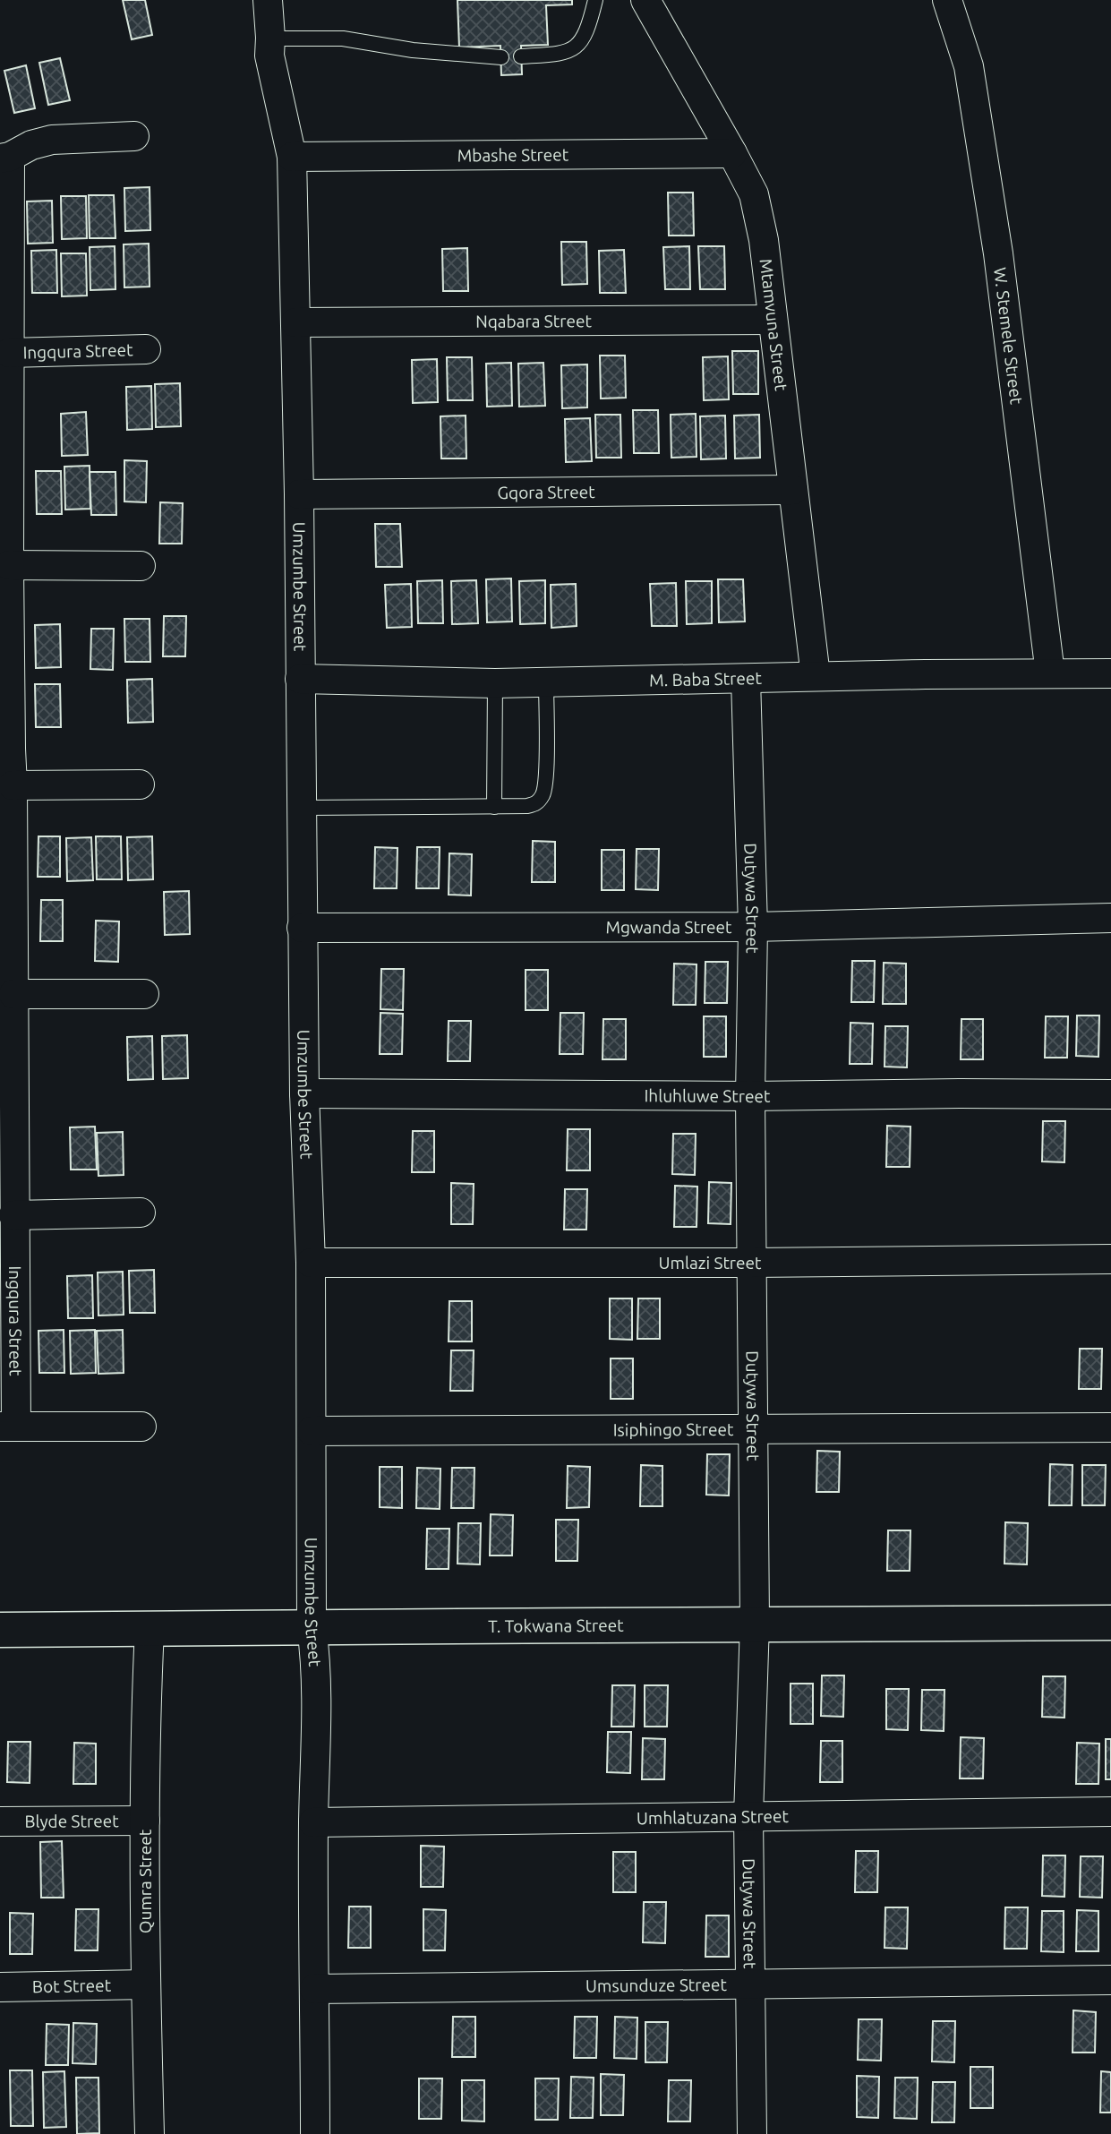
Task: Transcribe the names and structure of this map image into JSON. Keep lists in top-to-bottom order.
{
  "streets": {
    "street": [
      "Mbashe Street",
      "Nqabara Street",
      "Mtamvuna Street",
      "W. Stemele Street",
      "Ingqura Street",
      "Gqora Street",
      "Umzumbe Street",
      "M. Baba Street",
      "Dutywa Street",
      "Mgwanda Street",
      "Ihluhluwe Street",
      "Umlazi Street",
      "Isiphingo Street",
      "T. Tokwana Street",
      "Umhlatuzana Street",
      "Blyde Street",
      "Qumra Street",
      "Umsunduze Street",
      "Bot Street"
    ]
  },
  "crossings": [
    ["Mbashe Street", "Mtamvuna Street"],
    ["Mbashe Street", "Umzumbe Street"],
    ["Nqabara Street", "Mtamvuna Street"],
    ["Nqabara Street", "Umzumbe Street"],
    ["Mtamvuna Street", "Gqora Street"],
    ["Mtamvuna Street", "M. Baba Street"],
    ["W. Stemele Street", "M. Baba Street"],
    ["Gqora Street", "Umzumbe Street"],
    ["Umzumbe Street", "M. Baba Street"],
    ["Umzumbe Street", "Mgwanda Street"],
    ["Umzumbe Street", "Ihluhluwe Street"],
    ["Umzumbe Street", "Umlazi Street"],
    ["Umzumbe Street", "Isiphingo Street"],
    ["Umzumbe Street", "T. Tokwana Street"],
    ["Umzumbe Street", "Umhlatuzana Street"],
    ["Umzumbe Street", "Umsunduze Street"],
    ["M. Baba Street", "Dutywa Street"],
    ["Dutywa Street", "Mgwanda Street"],
    ["Dutywa Street", "Ihluhluwe Street"],
    ["Dutywa Street", "Umlazi Street"],
    ["Dutywa Street", "Isiphingo Street"],
    ["Dutywa Street", "T. Tokwana Street"],
    ["Dutywa Street", "Umhlatuzana Street"],
    ["Dutywa Street", "Umsunduze Street"],
    ["T. Tokwana Street", "Qumra Street"],
    ["Blyde Street", "Qumra Street"],
    ["Qumra Street", "Bot Street"]
  ]
}
